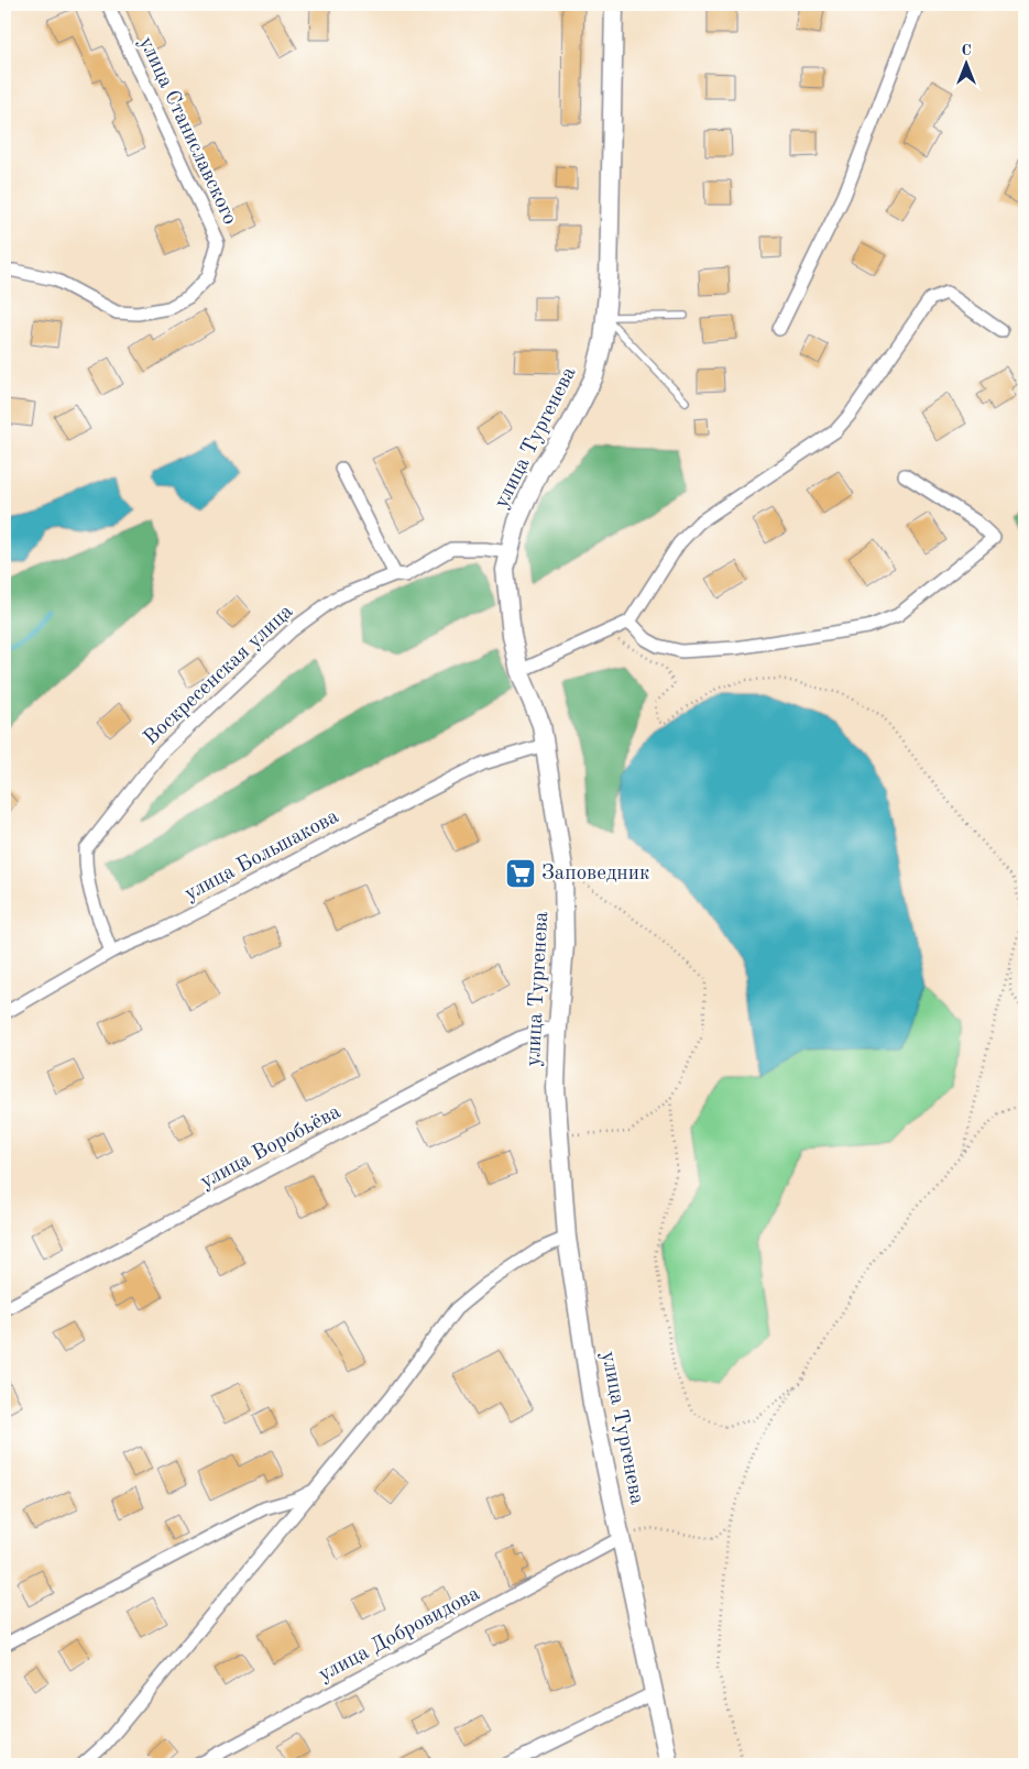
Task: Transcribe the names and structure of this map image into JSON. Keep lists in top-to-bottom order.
{
  "streets": {
    "street": [
      "улица Станиславского",
      "улица Тургенева",
      "Воскресенская улица",
      "улица Большакова",
      "улица Воробьёва",
      "улица Добровидова"
    ]
  },
  "crossings": [
    ["улица Тургенева", "Воскресенская улица"],
    ["улица Тургенева", "улица Большакова"],
    ["улица Тургенева", "улица Воробьёва"],
    ["улица Тургенева", "улица Добровидова"],
    ["Воскресенская улица", "улица Большакова"]
  ],
  "places": {
    "supermarket": ["Заповедник"]
  },
  "north": "top"
}
